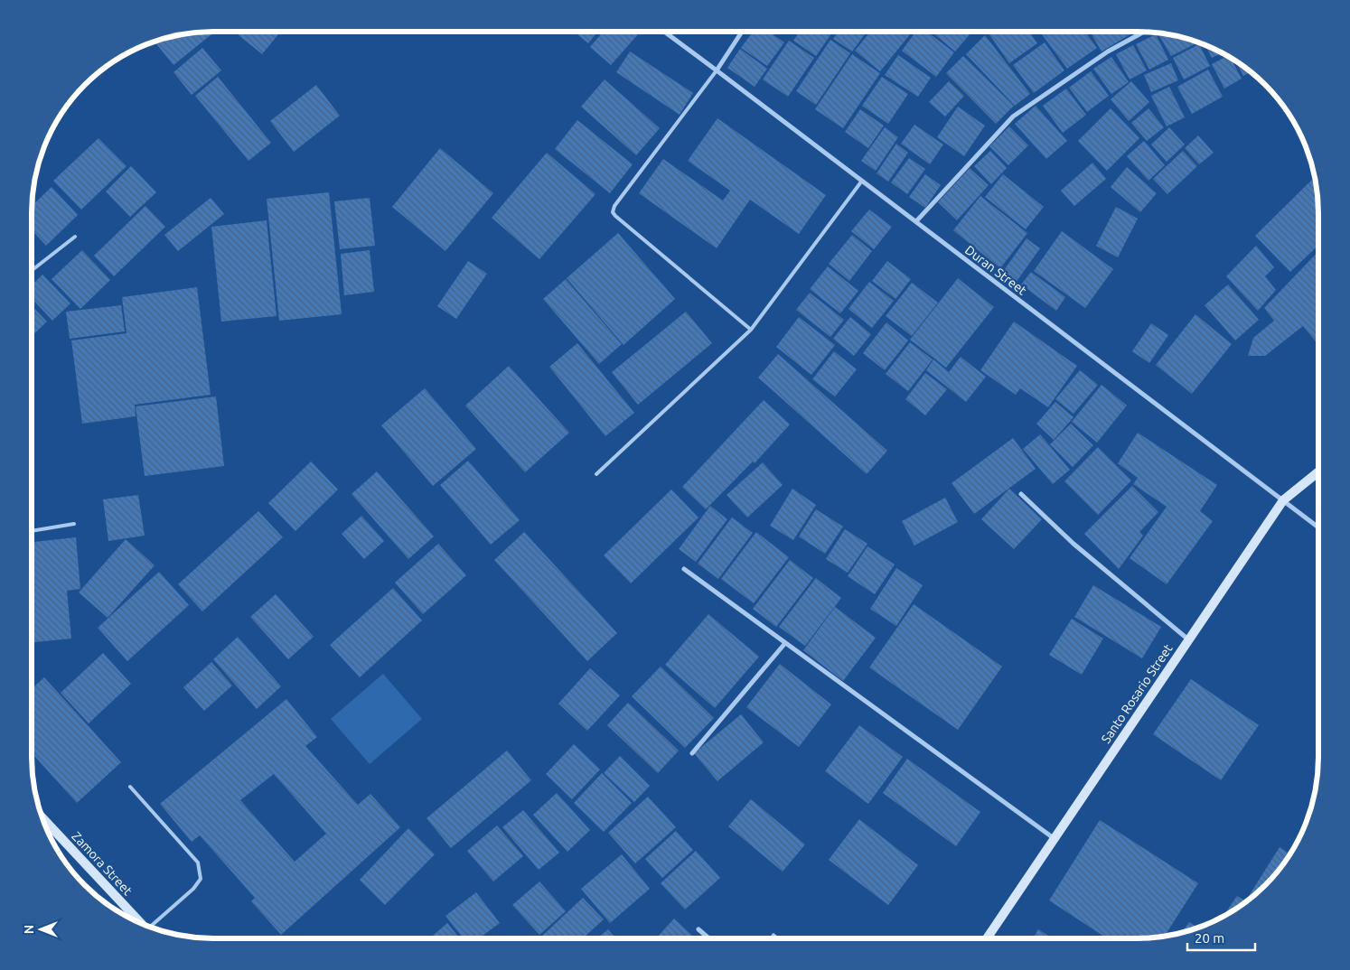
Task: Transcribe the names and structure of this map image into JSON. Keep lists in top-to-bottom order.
{
  "streets": {
    "main road": ["Santo Rosario Street", "Zamora Street"],
    "street": ["Duran Street"]
  },
  "crossings": [
    ["Duran Street", "Santo Rosario Street"]
  ],
  "scale_bar": "20 m",
  "north": "left"
}
